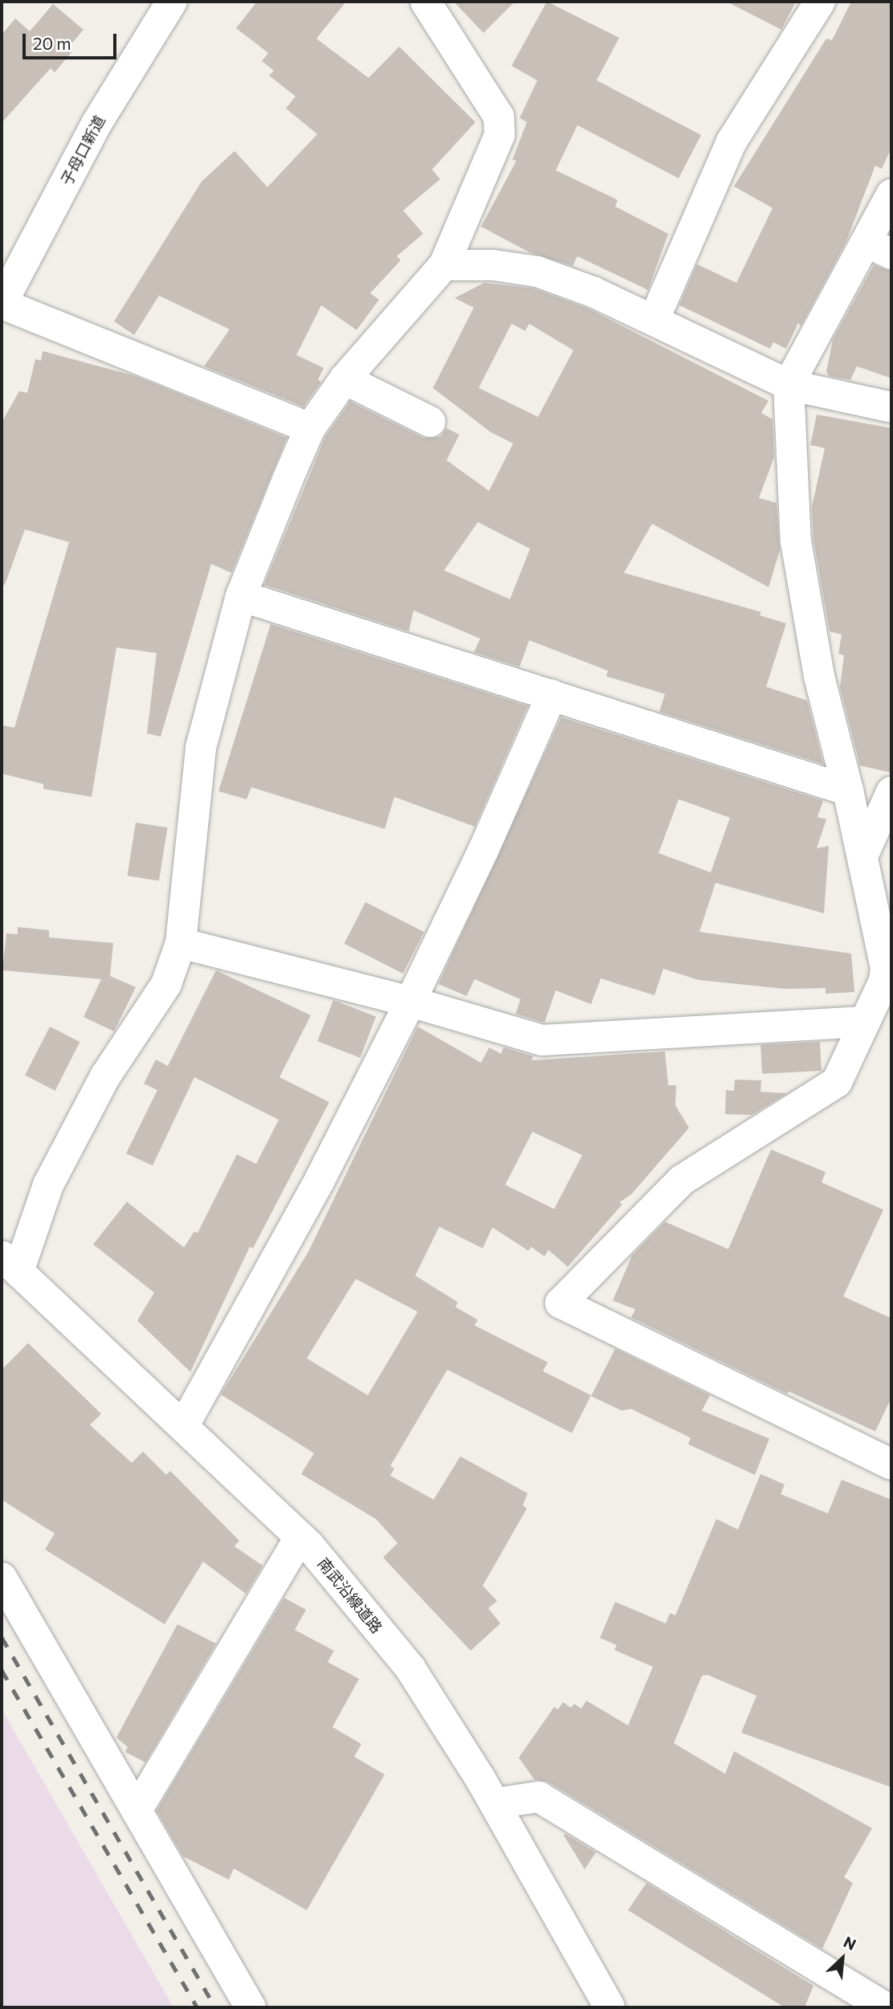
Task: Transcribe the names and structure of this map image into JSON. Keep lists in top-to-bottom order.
{
  "streets": {
    "street": ["子母口新道", "南武沿線道路"]
  },
  "scale_bar": "20 m",
  "north": "top right"
}
